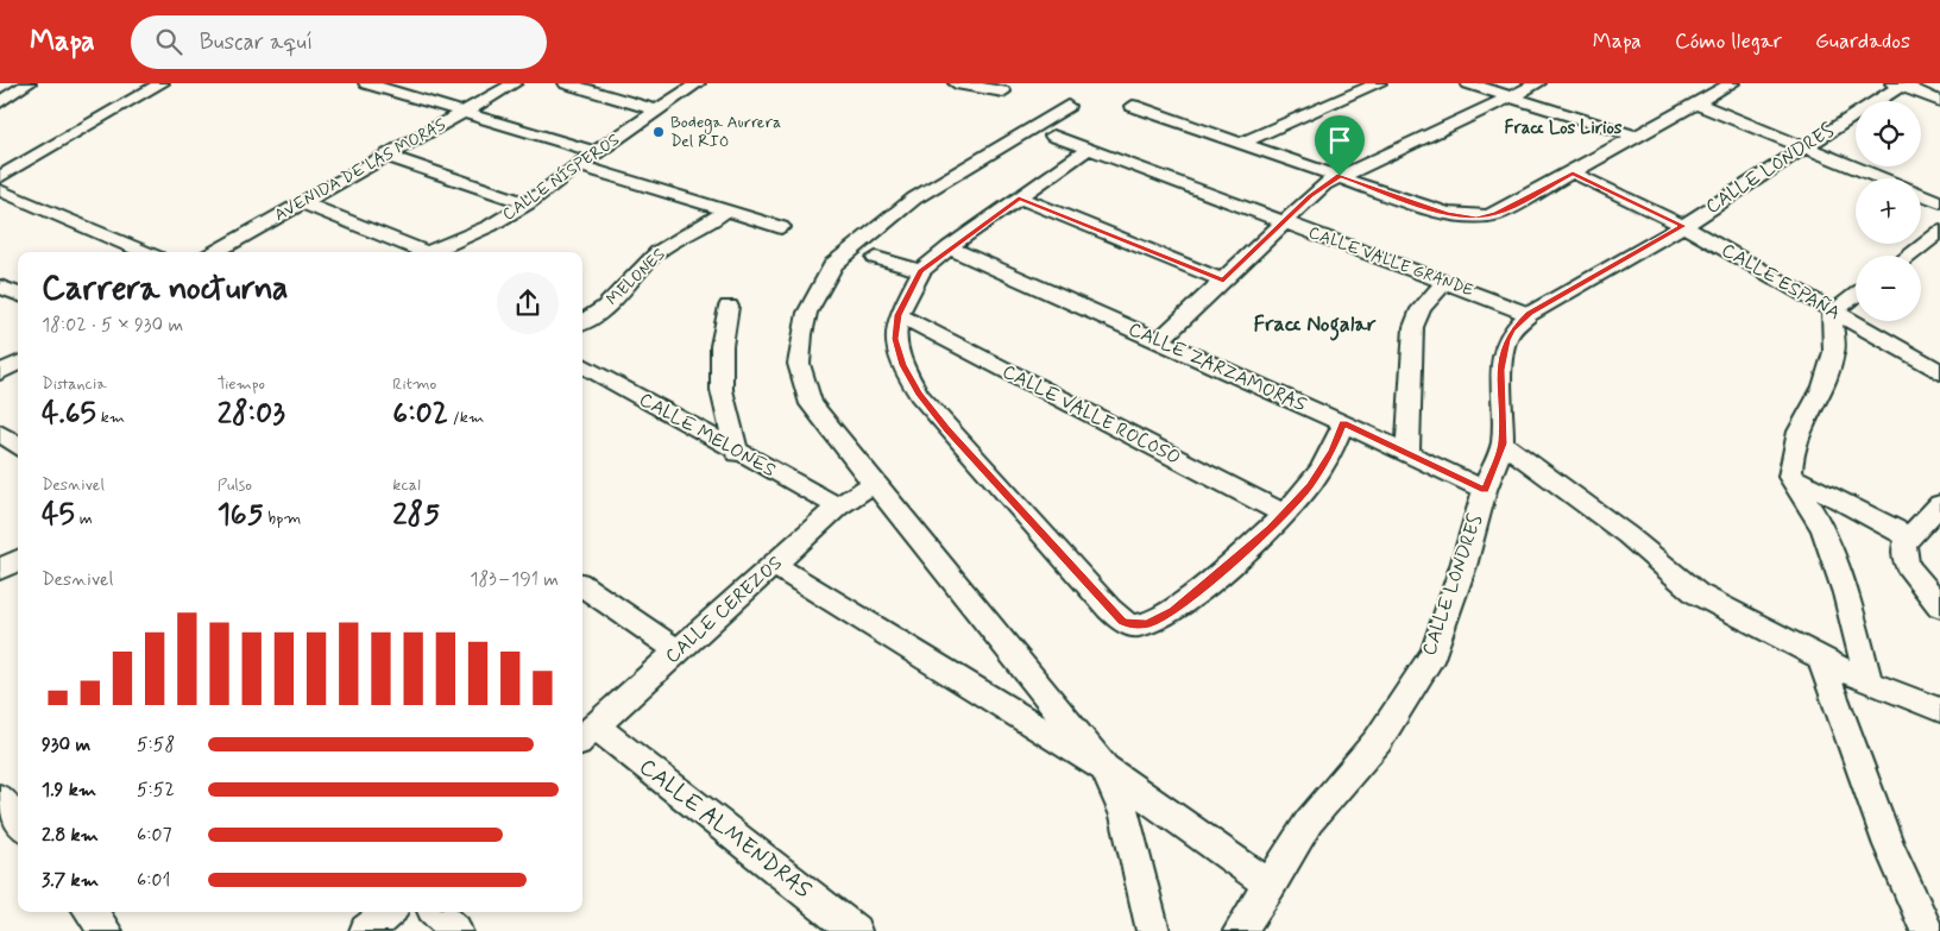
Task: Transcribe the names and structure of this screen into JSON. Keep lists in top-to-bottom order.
{
  "streets": {
    "street": [
      "CALLE LONDRES",
      "AVENIDA DE LAS MORAS",
      "CALLE NÍSPEROS",
      "CALLE VALLE GRANDE",
      "MELONES",
      "CALLE ESPAÑA",
      "CALLE ZARZAMORAS",
      "CALLE VALLE ROCOSO",
      "CALLE MELONES",
      "CALLE CEREZOS",
      "CALLE ALMENDRAS"
    ]
  },
  "crossings": [
    ["CALLE LONDRES", "CALLE VALLE GRANDE"],
    ["CALLE LONDRES", "CALLE ESPAÑA"],
    ["CALLE LONDRES", "CALLE ZARZAMORAS"],
    ["CALLE MELONES", "CALLE CEREZOS"],
    ["CALLE CEREZOS", "CALLE ALMENDRAS"]
  ],
  "districts": ["Fracc Los Lirios", "Fracc Nogalar"],
  "places": ["Bodega Aurrera Del RIO"],
  "page": {
    "header": "Mapa",
    "search": "Buscar aquí",
    "nav": ["Mapa", "Cómo llegar", "Guardados"],
    "map_buttons": ["+", "−"],
    "heading": ["Carrera nocturna", "18:02 · 5 × 930 m"],
    "stats": [
      ["Distancia", "4.65 km"],
      ["Tiempo", "28:03"],
      ["Ritmo", "6:02 /km"],
      ["Desnivel", "45 m"],
      ["Pulso", "165 bpm"],
      ["kcal", "285"]
    ],
    "chart": ["Desnivel", "183–191 m"],
    "list": [
      {
        "name": "930 m",
        "note": "5:58"
      },
      {
        "name": "1.9 km",
        "note": "5:52"
      },
      {
        "name": "2.8 km",
        "note": "6:07"
      },
      {
        "name": "3.7 km",
        "note": "6:01"
      }
    ]
  }
}
